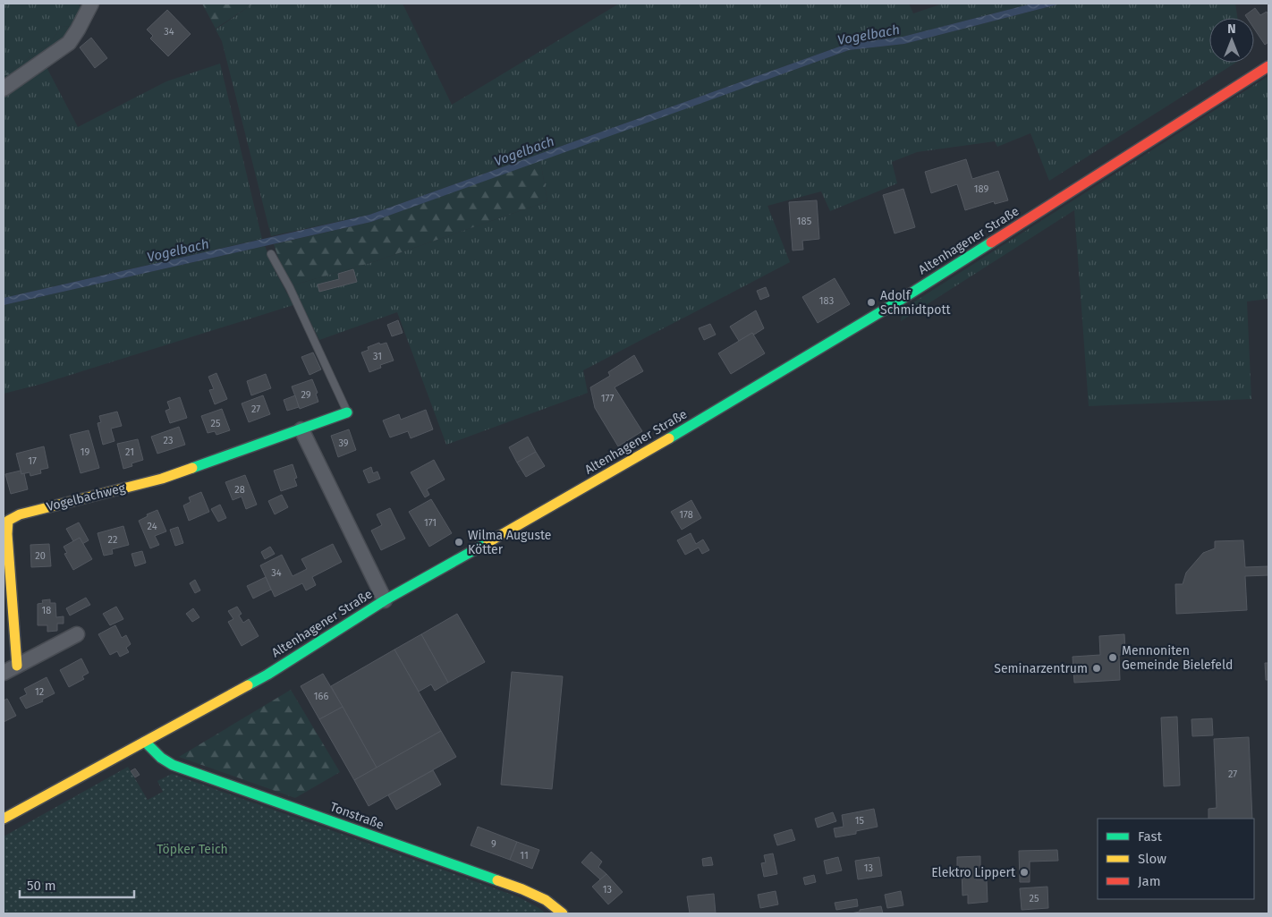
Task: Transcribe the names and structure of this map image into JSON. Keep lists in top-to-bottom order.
{
  "streets": {
    "main road": ["Altenhagener Straße", "Vogelbachweg", "Tonstraße"]
  },
  "crossings": [
    ["Altenhagener Straße", "Tonstraße"]
  ],
  "water": ["Vogelbach"],
  "parks": ["Töpker Teich"],
  "places": [
    "Adolf Schmidtpott",
    "Wilma Auguste Kötter",
    "Mennoniten Gemeinde Bielefeld",
    "Seminarzentrum",
    "Elektro Lippert"
  ],
  "house_numbers": [
    "34",
    "189",
    "185",
    "183",
    "31",
    "29",
    "177",
    "27",
    "25",
    "23",
    "39",
    "19",
    "21",
    "17",
    "28",
    "178",
    "171",
    "24",
    "22",
    "20",
    "34",
    "18",
    "12",
    "166",
    "27",
    "15",
    "9",
    "11",
    "13",
    "13",
    "25"
  ],
  "legend": ["Fast", "Slow", "Jam"],
  "scale_bar": "50 m",
  "north": "top"
}
